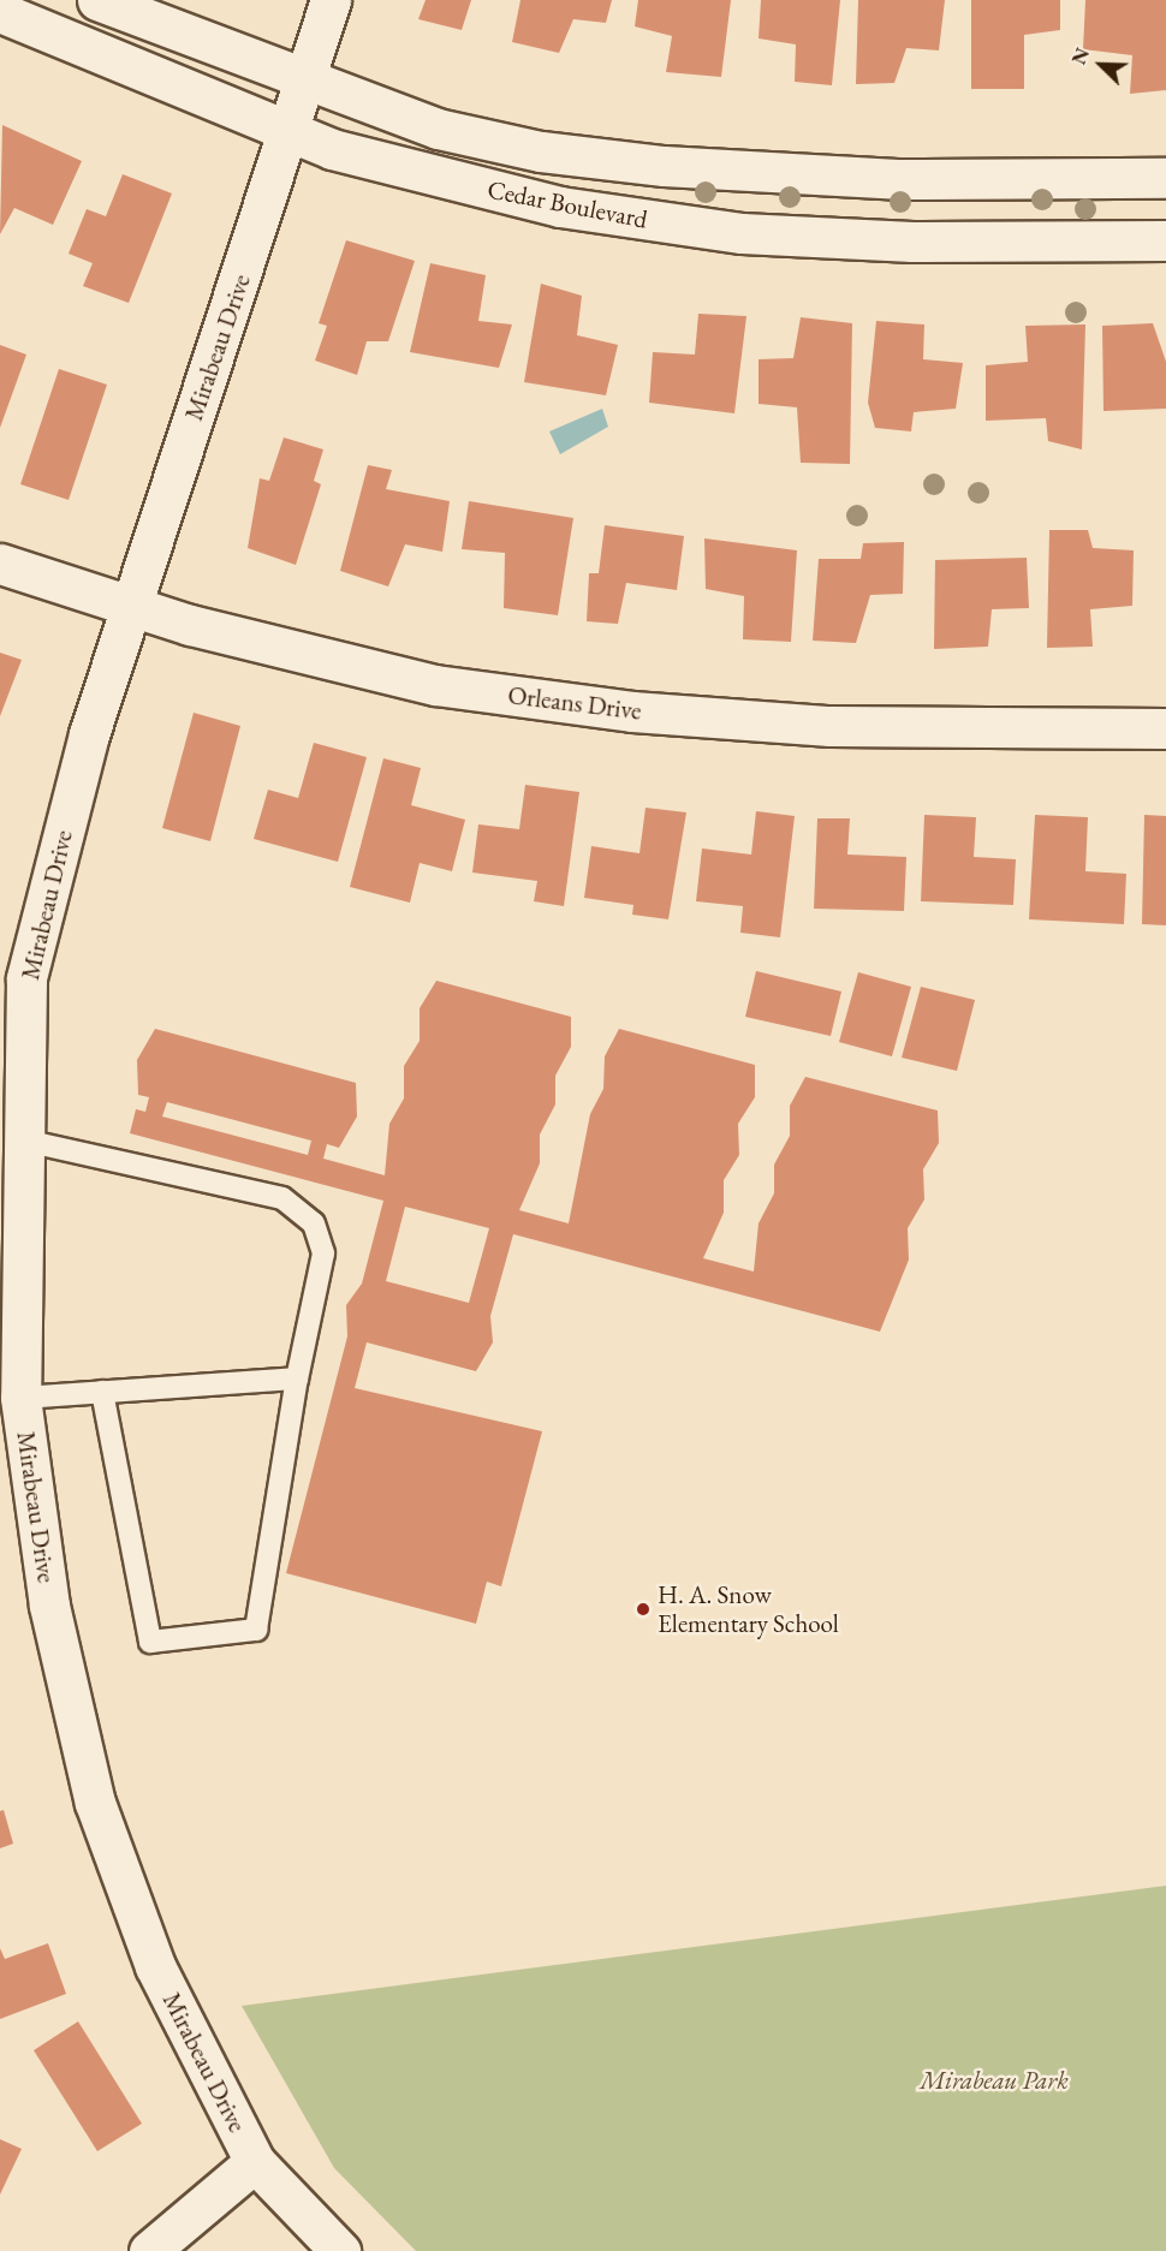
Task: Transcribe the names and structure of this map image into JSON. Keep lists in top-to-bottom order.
{
  "streets": {
    "street": ["Cedar Boulevard", "Mirabeau Drive", "Orleans Drive"]
  },
  "crossings": [
    ["Cedar Boulevard", "Mirabeau Drive"],
    ["Mirabeau Drive", "Orleans Drive"]
  ],
  "parks": ["Mirabeau Park"],
  "places": ["H. A. Snow Elementary School"],
  "north": "top left"
}
